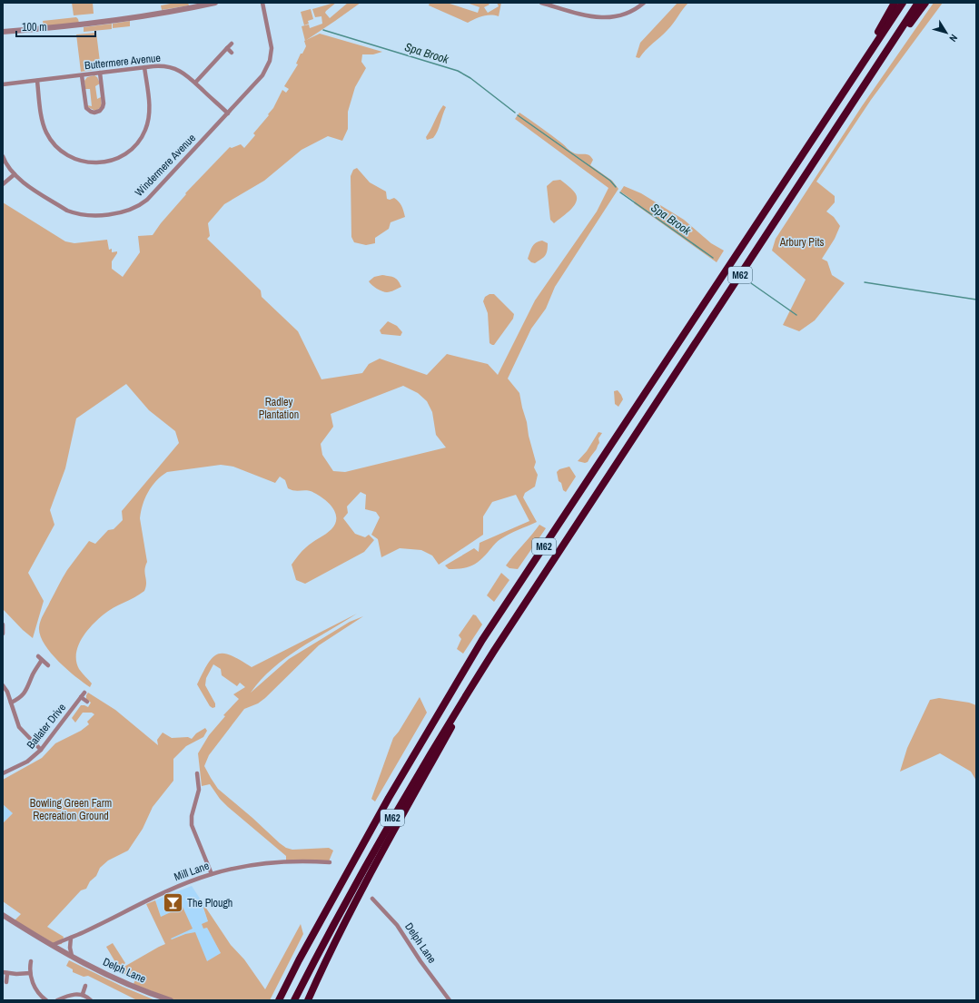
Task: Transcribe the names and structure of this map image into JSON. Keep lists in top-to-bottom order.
{
  "streets": {
    "highway": ["M62"],
    "street": [
      "Buttermere Avenue",
      "Windermere Avenue",
      "Ballater Drive",
      "Mill Lane",
      "Delph Lane"
    ]
  },
  "crossings": [
    ["Buttermere Avenue", "Windermere Avenue"]
  ],
  "water": ["Spa Brook"],
  "parks": ["Arbury Pits", "Radley Plantation", "Bowling Green Farm Recreation Ground"],
  "places": {
    "bar": ["The Plough"]
  },
  "scale_bar": "100 m",
  "north": "bottom right"
}
